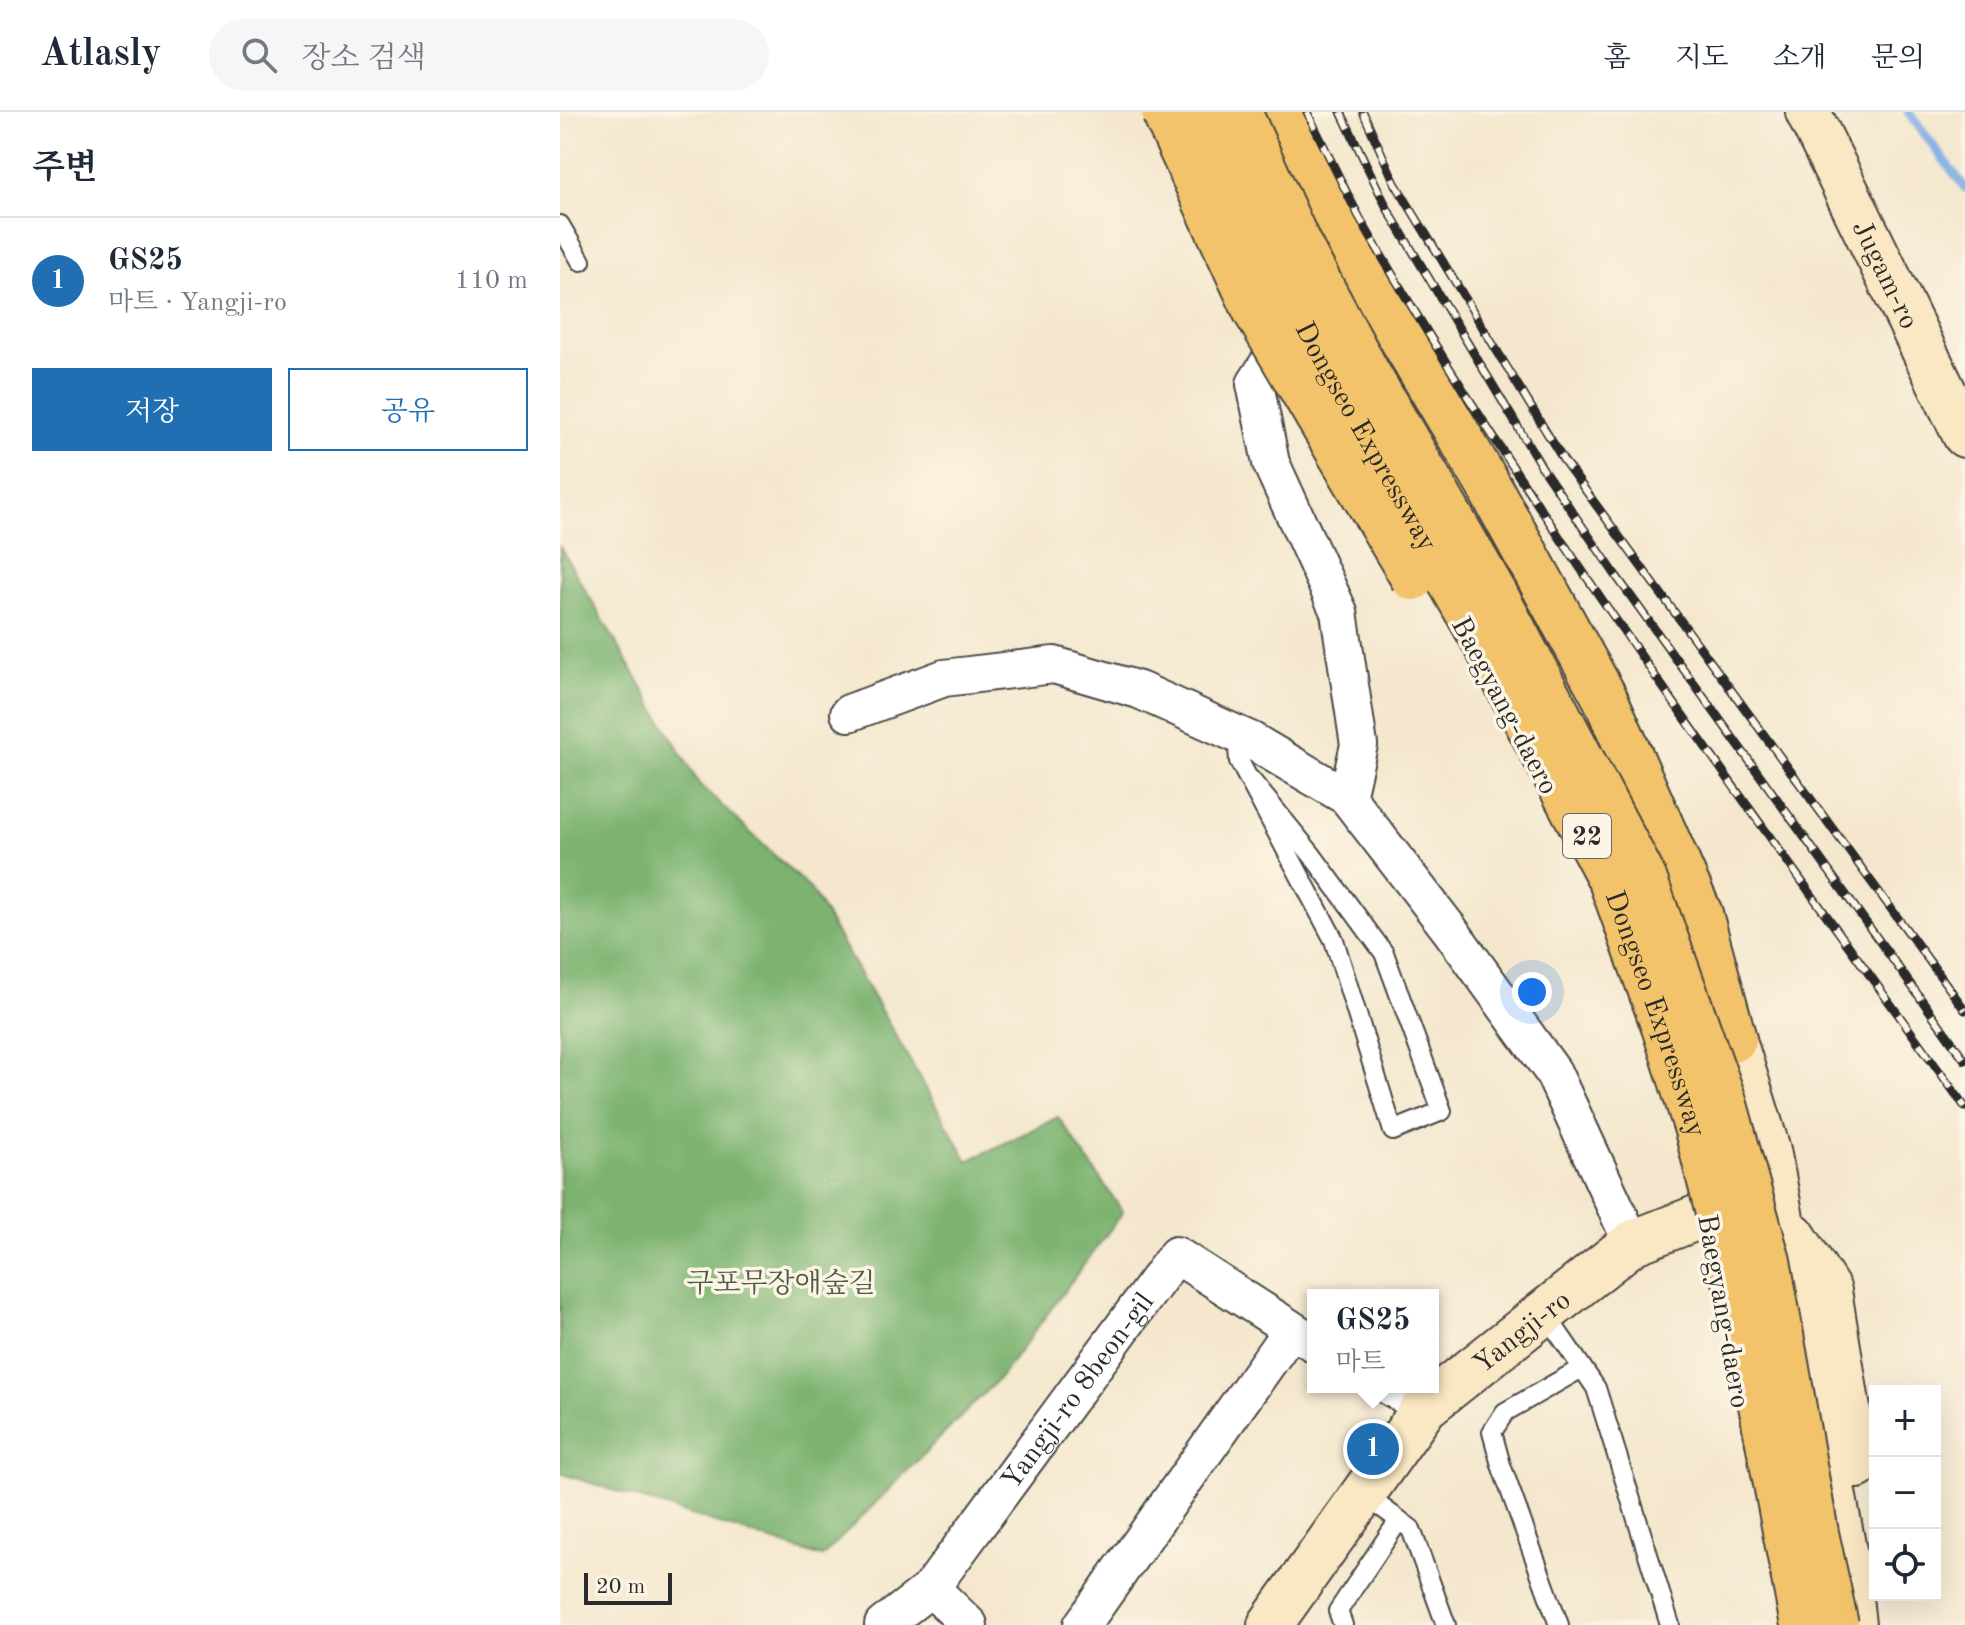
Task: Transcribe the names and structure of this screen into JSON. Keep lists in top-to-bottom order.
{
  "streets": {
    "main road": [
      "Jugam-ro",
      "Dongseo Expressway",
      "Baegyang-daero",
      "22",
      "Yangji-ro"
    ],
    "street": ["Yangji-ro 8beon-gil"]
  },
  "crossings": [
    ["Baegyang-daero", "Yangji-ro"]
  ],
  "parks": ["구포무장애숲길"],
  "scale_bar": "20 m",
  "page": {
    "header": "Atlasly",
    "search": "장소 검색",
    "nav": [
      "홈",
      "지도",
      "소개",
      "문의"
    ],
    "heading": "주변",
    "list": [
      {
        "mark": "1",
        "name": "GS25",
        "note": "마트 · Yangji-ro",
        "value": "110 m"
      }
    ],
    "buttons": ["저장", "공유"],
    "popup": ["GS25", "마트"],
    "map_buttons": ["+", "−"],
    "pins": "1",
    "scale": "20 m"
  }
}
